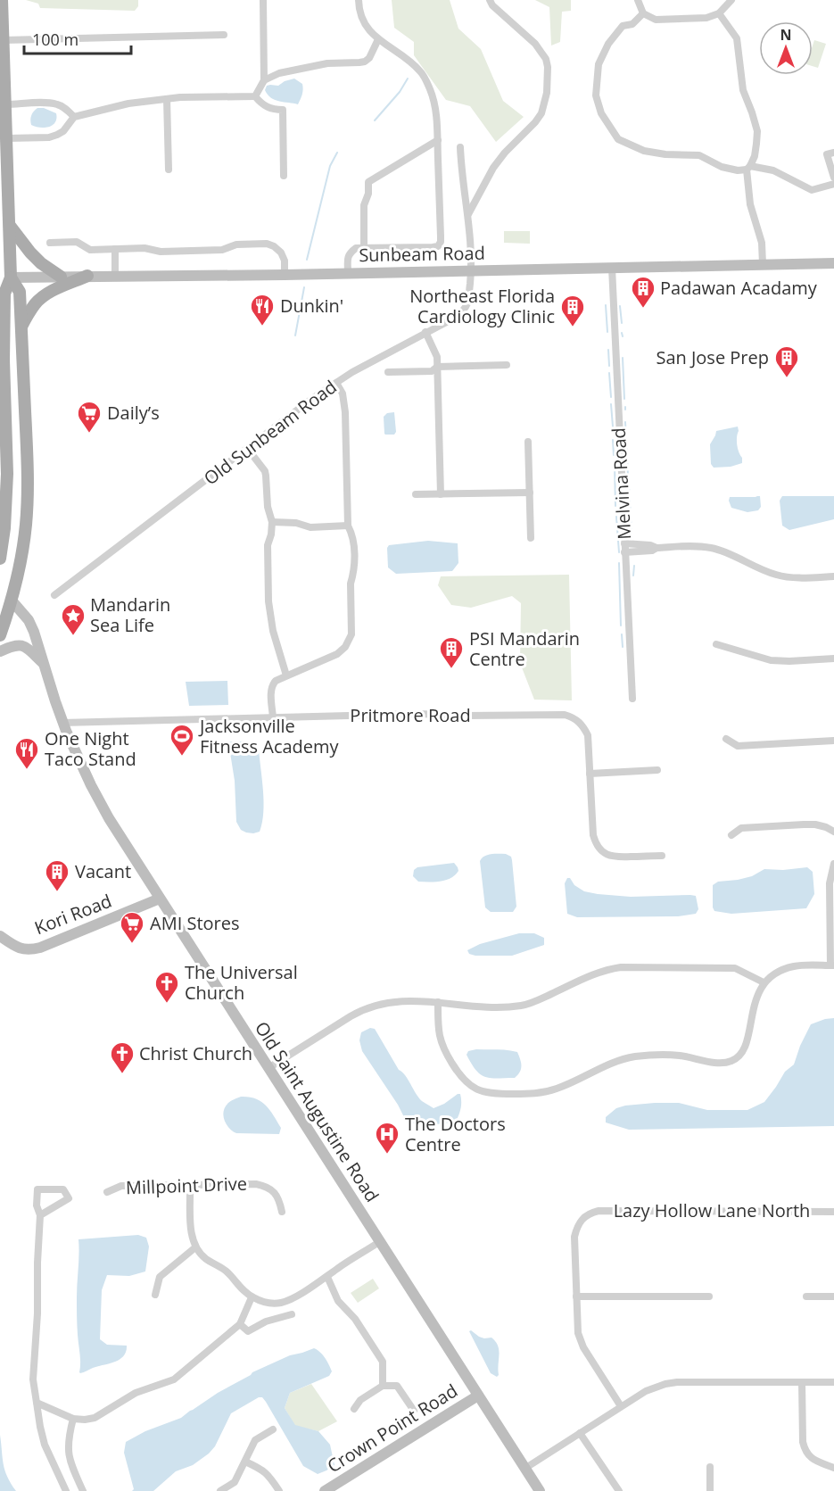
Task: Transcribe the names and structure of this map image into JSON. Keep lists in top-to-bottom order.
{
  "streets": {
    "street": [
      "Sunbeam Road",
      "Old Sunbeam Road",
      "Melvina Road",
      "Pritmore Road",
      "Kori Road",
      "Old Saint Augustine Road",
      "Millpoint Drive",
      "Lazy Hollow Lane North",
      "Crown Point Road"
    ]
  },
  "crossings": [
    ["Sunbeam Road", "Old Sunbeam Road"],
    ["Sunbeam Road", "Melvina Road"],
    ["Pritmore Road", "Old Saint Augustine Road"],
    ["Kori Road", "Old Saint Augustine Road"],
    ["Old Saint Augustine Road", "Crown Point Road"]
  ],
  "places": {
    "building": [
      "Padawan Acadamy",
      "Northeast Florida Cardiology Clinic",
      "San Jose Prep",
      "PSI Mandarin Centre",
      "Vacant"
    ],
    "restaurant": ["Dunkin'", "One Night Taco Stand"],
    "supermarket": ["Daily’s", "AMI Stores"],
    "place": ["Mandarin Sea Life"],
    "sports": ["Jacksonville Fitness Academy"],
    "church": ["The Universal Church", "Christ Church"],
    "hospital": ["The Doctors Centre"]
  },
  "scale_bar": "100 m",
  "north": "top"
}
